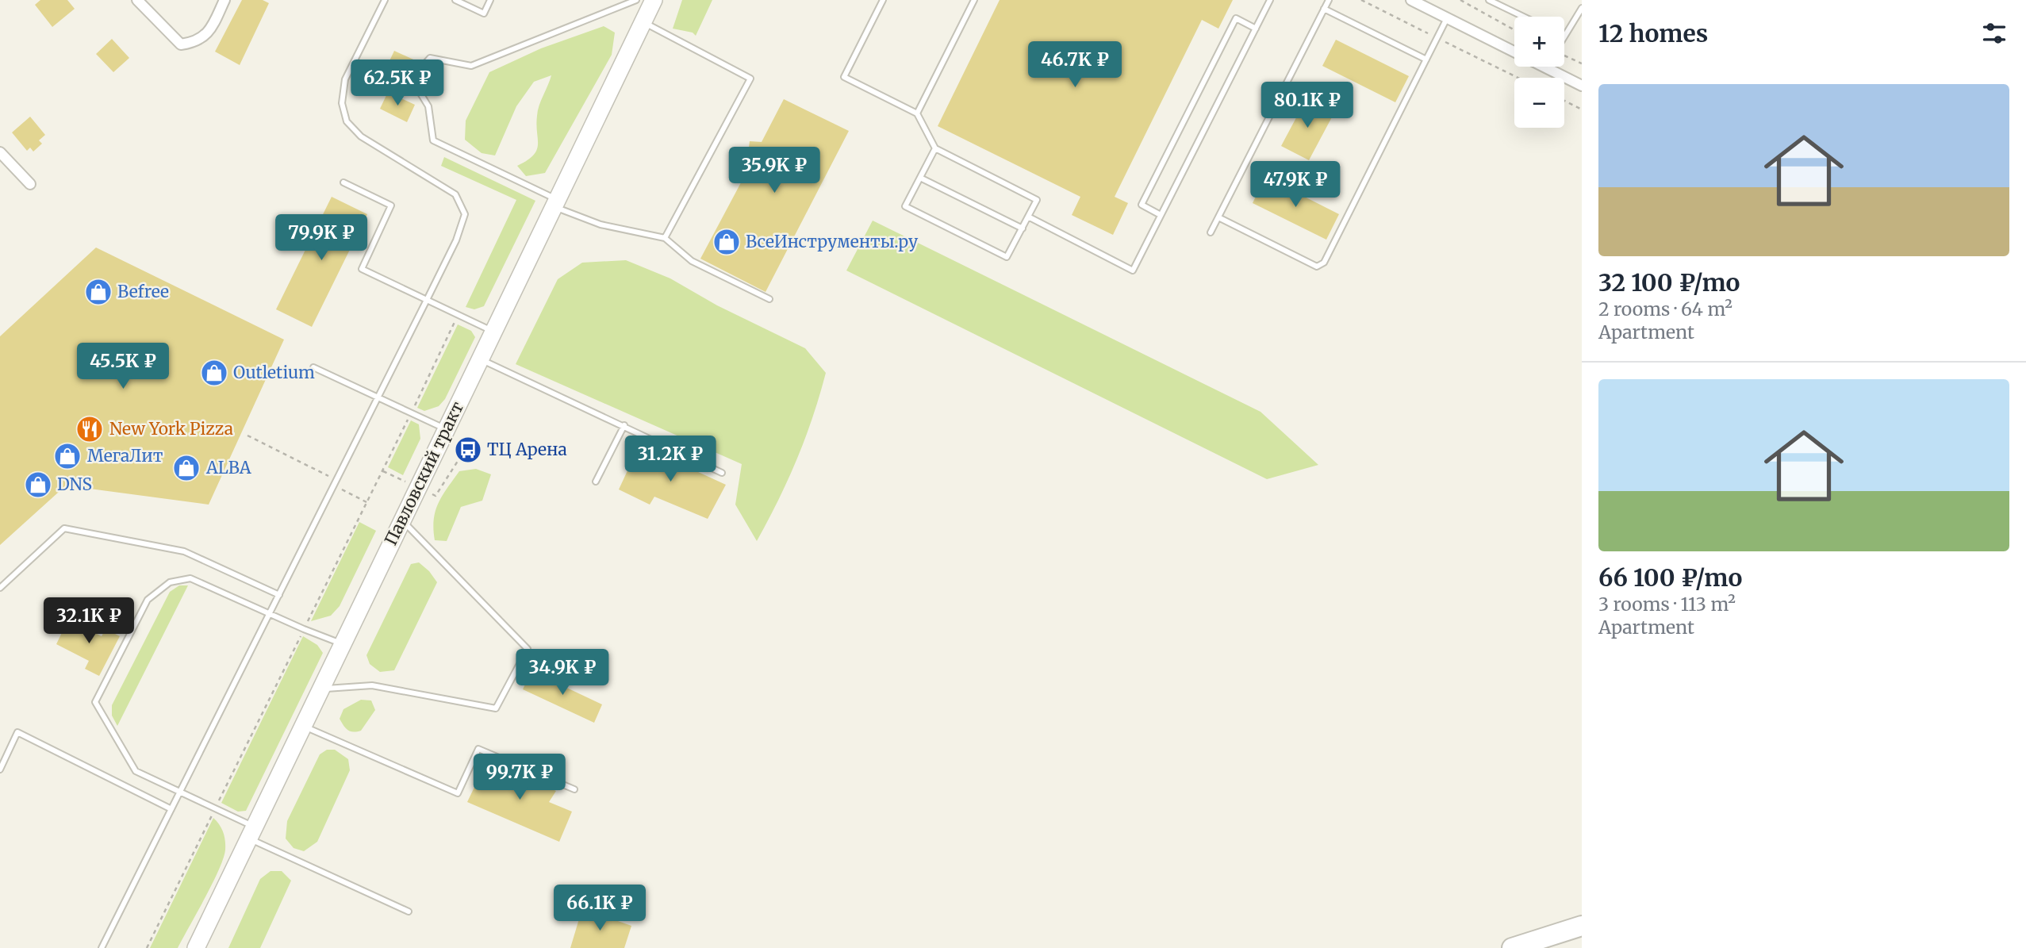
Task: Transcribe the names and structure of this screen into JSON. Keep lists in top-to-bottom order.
{
  "streets": {
    "main road": ["Павловский тракт"]
  },
  "places": {
    "shop": [
      "ВсеИнструменты.ру",
      "Befree",
      "Outletium",
      "МегаЛит",
      "ALBA",
      "DNS"
    ],
    "restaurant": ["New York Pizza"],
    "bus stop": ["ТЦ Арена"]
  },
  "page": {
    "heading": "12 homes",
    "map_buttons": ["+", "−"],
    "price": [
      "46.7K ₽",
      "62.5K ₽",
      "80.1K ₽",
      "35.9K ₽",
      "47.9K ₽",
      "79.9K ₽",
      "45.5K ₽",
      "31.2K ₽",
      "32.1K ₽",
      "34.9K ₽",
      "99.7K ₽",
      "66.1K ₽"
    ],
    "list": [
      {
        "name": "32 100 ₽/mo",
        "note": "2 rooms · 64 m² · Apartment"
      },
      {
        "name": "66 100 ₽/mo",
        "note": "3 rooms · 113 m² · Apartment"
      }
    ]
  }
}
